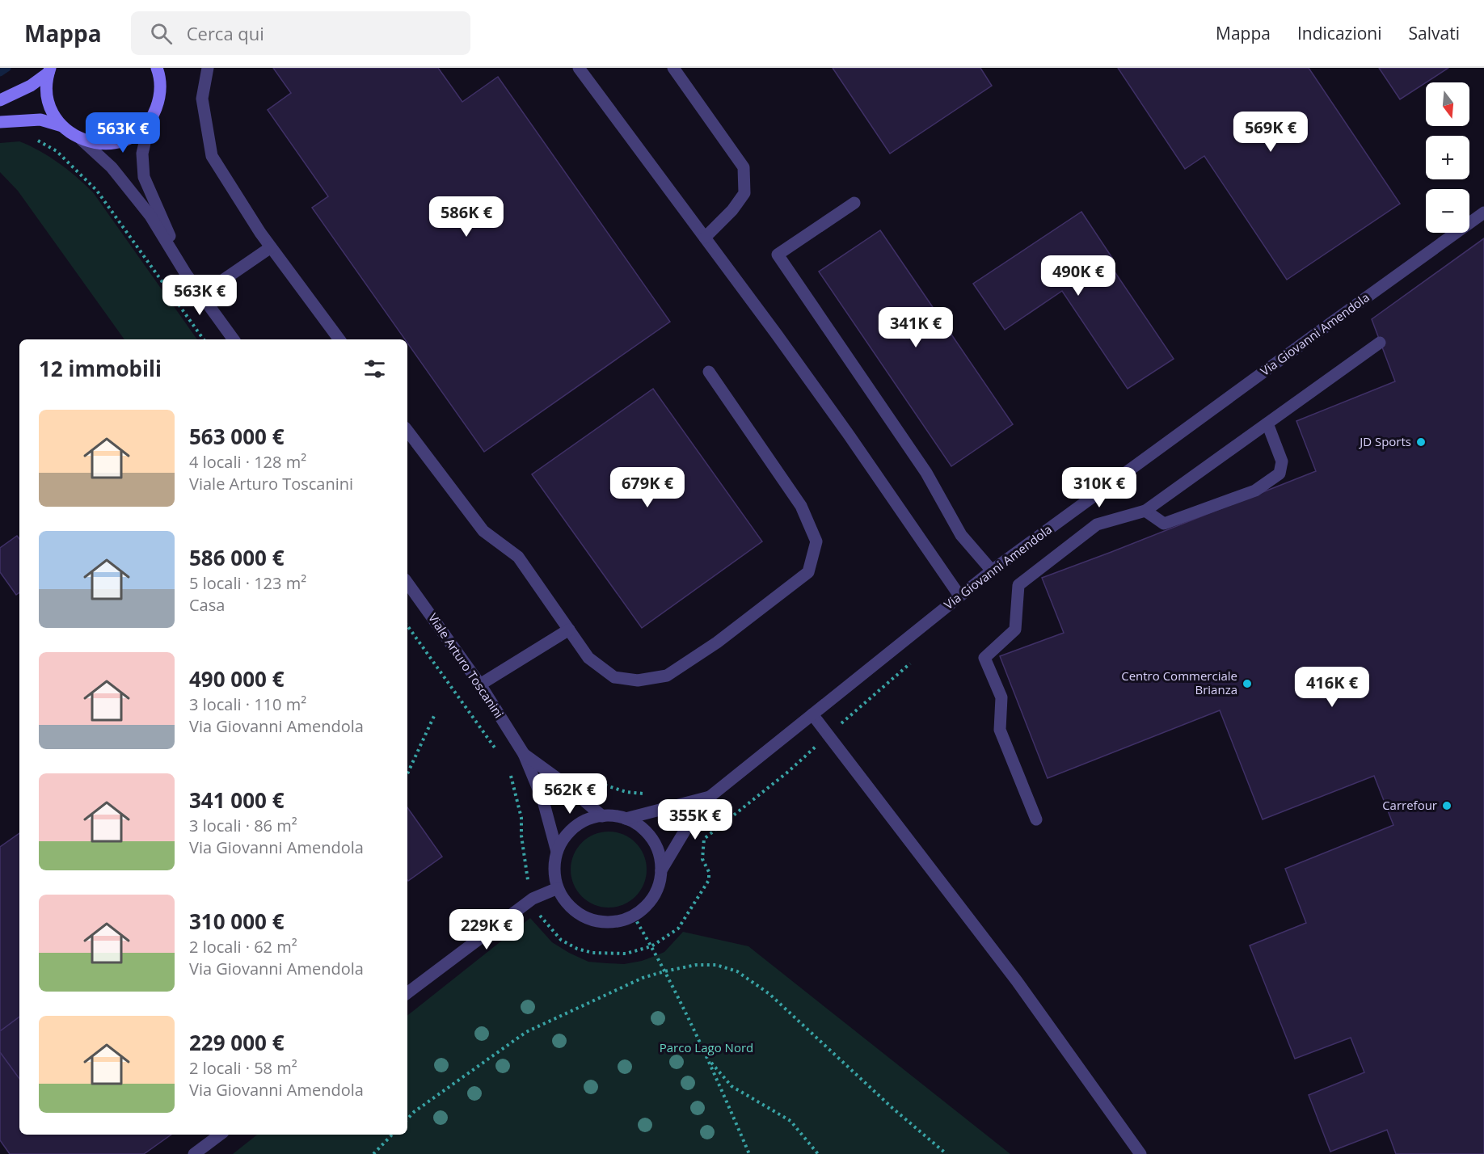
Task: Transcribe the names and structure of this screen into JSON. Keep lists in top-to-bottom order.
{
  "streets": {
    "street": ["Via Giovanni Amendola", "Viale Arturo Toscanini"]
  },
  "crossings": [
    ["Via Giovanni Amendola", "Viale Arturo Toscanini"]
  ],
  "parks": ["Parco Lago Nord"],
  "places": ["JD Sports", "Centro Commerciale Brianza", "Carrefour"],
  "north": "bottom",
  "page": {
    "header": "Mappa",
    "search": "Cerca qui",
    "nav": ["Mappa", "Indicazioni", "Salvati"],
    "map_buttons": ["+", "−"],
    "price": [
      "569K €",
      "563K €",
      "586K €",
      "490K €",
      "563K €",
      "341K €",
      "679K €",
      "310K €",
      "416K €",
      "562K €",
      "355K €",
      "229K €"
    ],
    "heading": "12 immobili",
    "list": [
      {
        "name": "563 000 €",
        "note": "4 locali · 128 m² · Viale Arturo Toscanini"
      },
      {
        "name": "586 000 €",
        "note": "5 locali · 123 m² · Casa"
      },
      {
        "name": "490 000 €",
        "note": "3 locali · 110 m² · Via Giovanni Amendola"
      },
      {
        "name": "341 000 €",
        "note": "3 locali · 86 m² · Via Giovanni Amendola"
      },
      {
        "name": "310 000 €",
        "note": "2 locali · 62 m² · Via Giovanni Amendola"
      },
      {
        "name": "229 000 €",
        "note": "2 locali · 58 m² · Via Giovanni Amendola"
      }
    ]
  }
}
